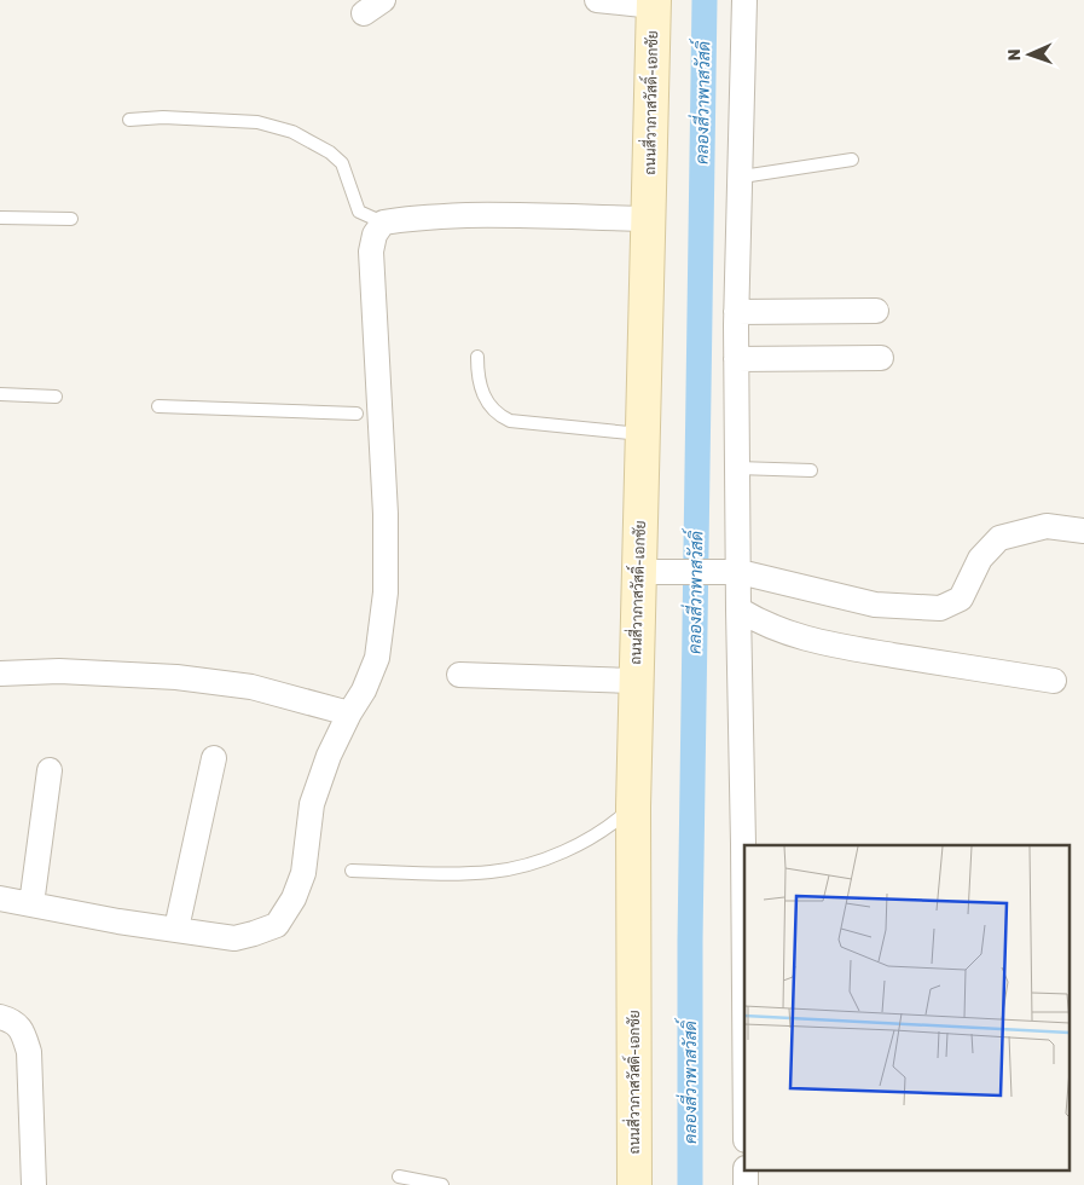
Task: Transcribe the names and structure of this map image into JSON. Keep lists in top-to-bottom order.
{
  "streets": {
    "street": ["ถนนสี่วาภาสวัสดิ์-เอกชัย"]
  },
  "water": ["คลองสี่วาพาสวัสดิ์"],
  "north": "left"
}
